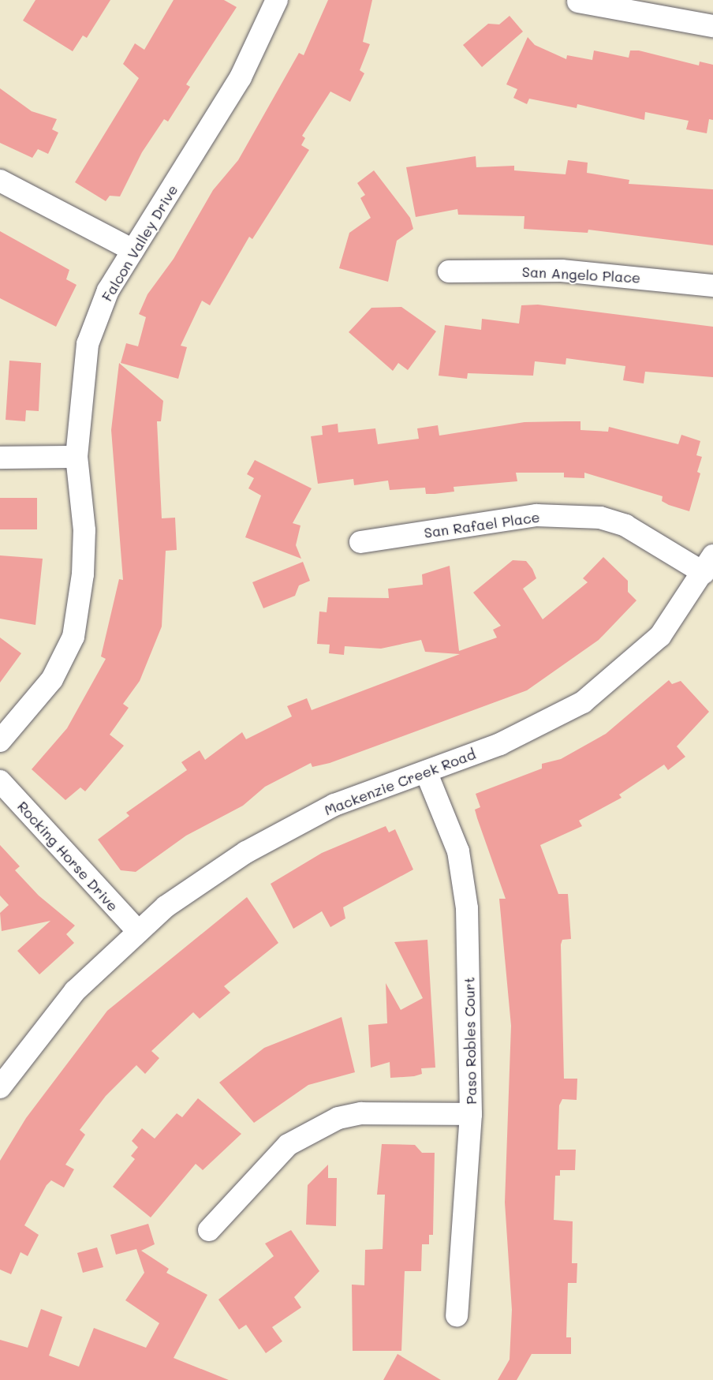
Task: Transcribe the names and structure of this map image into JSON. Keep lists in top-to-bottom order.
{
  "streets": {
    "street": [
      "Falcon Valley Drive",
      "San Angelo Place",
      "San Rafael Place",
      "Mackenzie Creek Road",
      "Rocking Horse Drive",
      "Paso Robles Court"
    ]
  },
  "crossings": [
    ["San Rafael Place", "Mackenzie Creek Road"],
    ["Mackenzie Creek Road", "Rocking Horse Drive"],
    ["Mackenzie Creek Road", "Paso Robles Court"]
  ]
}
